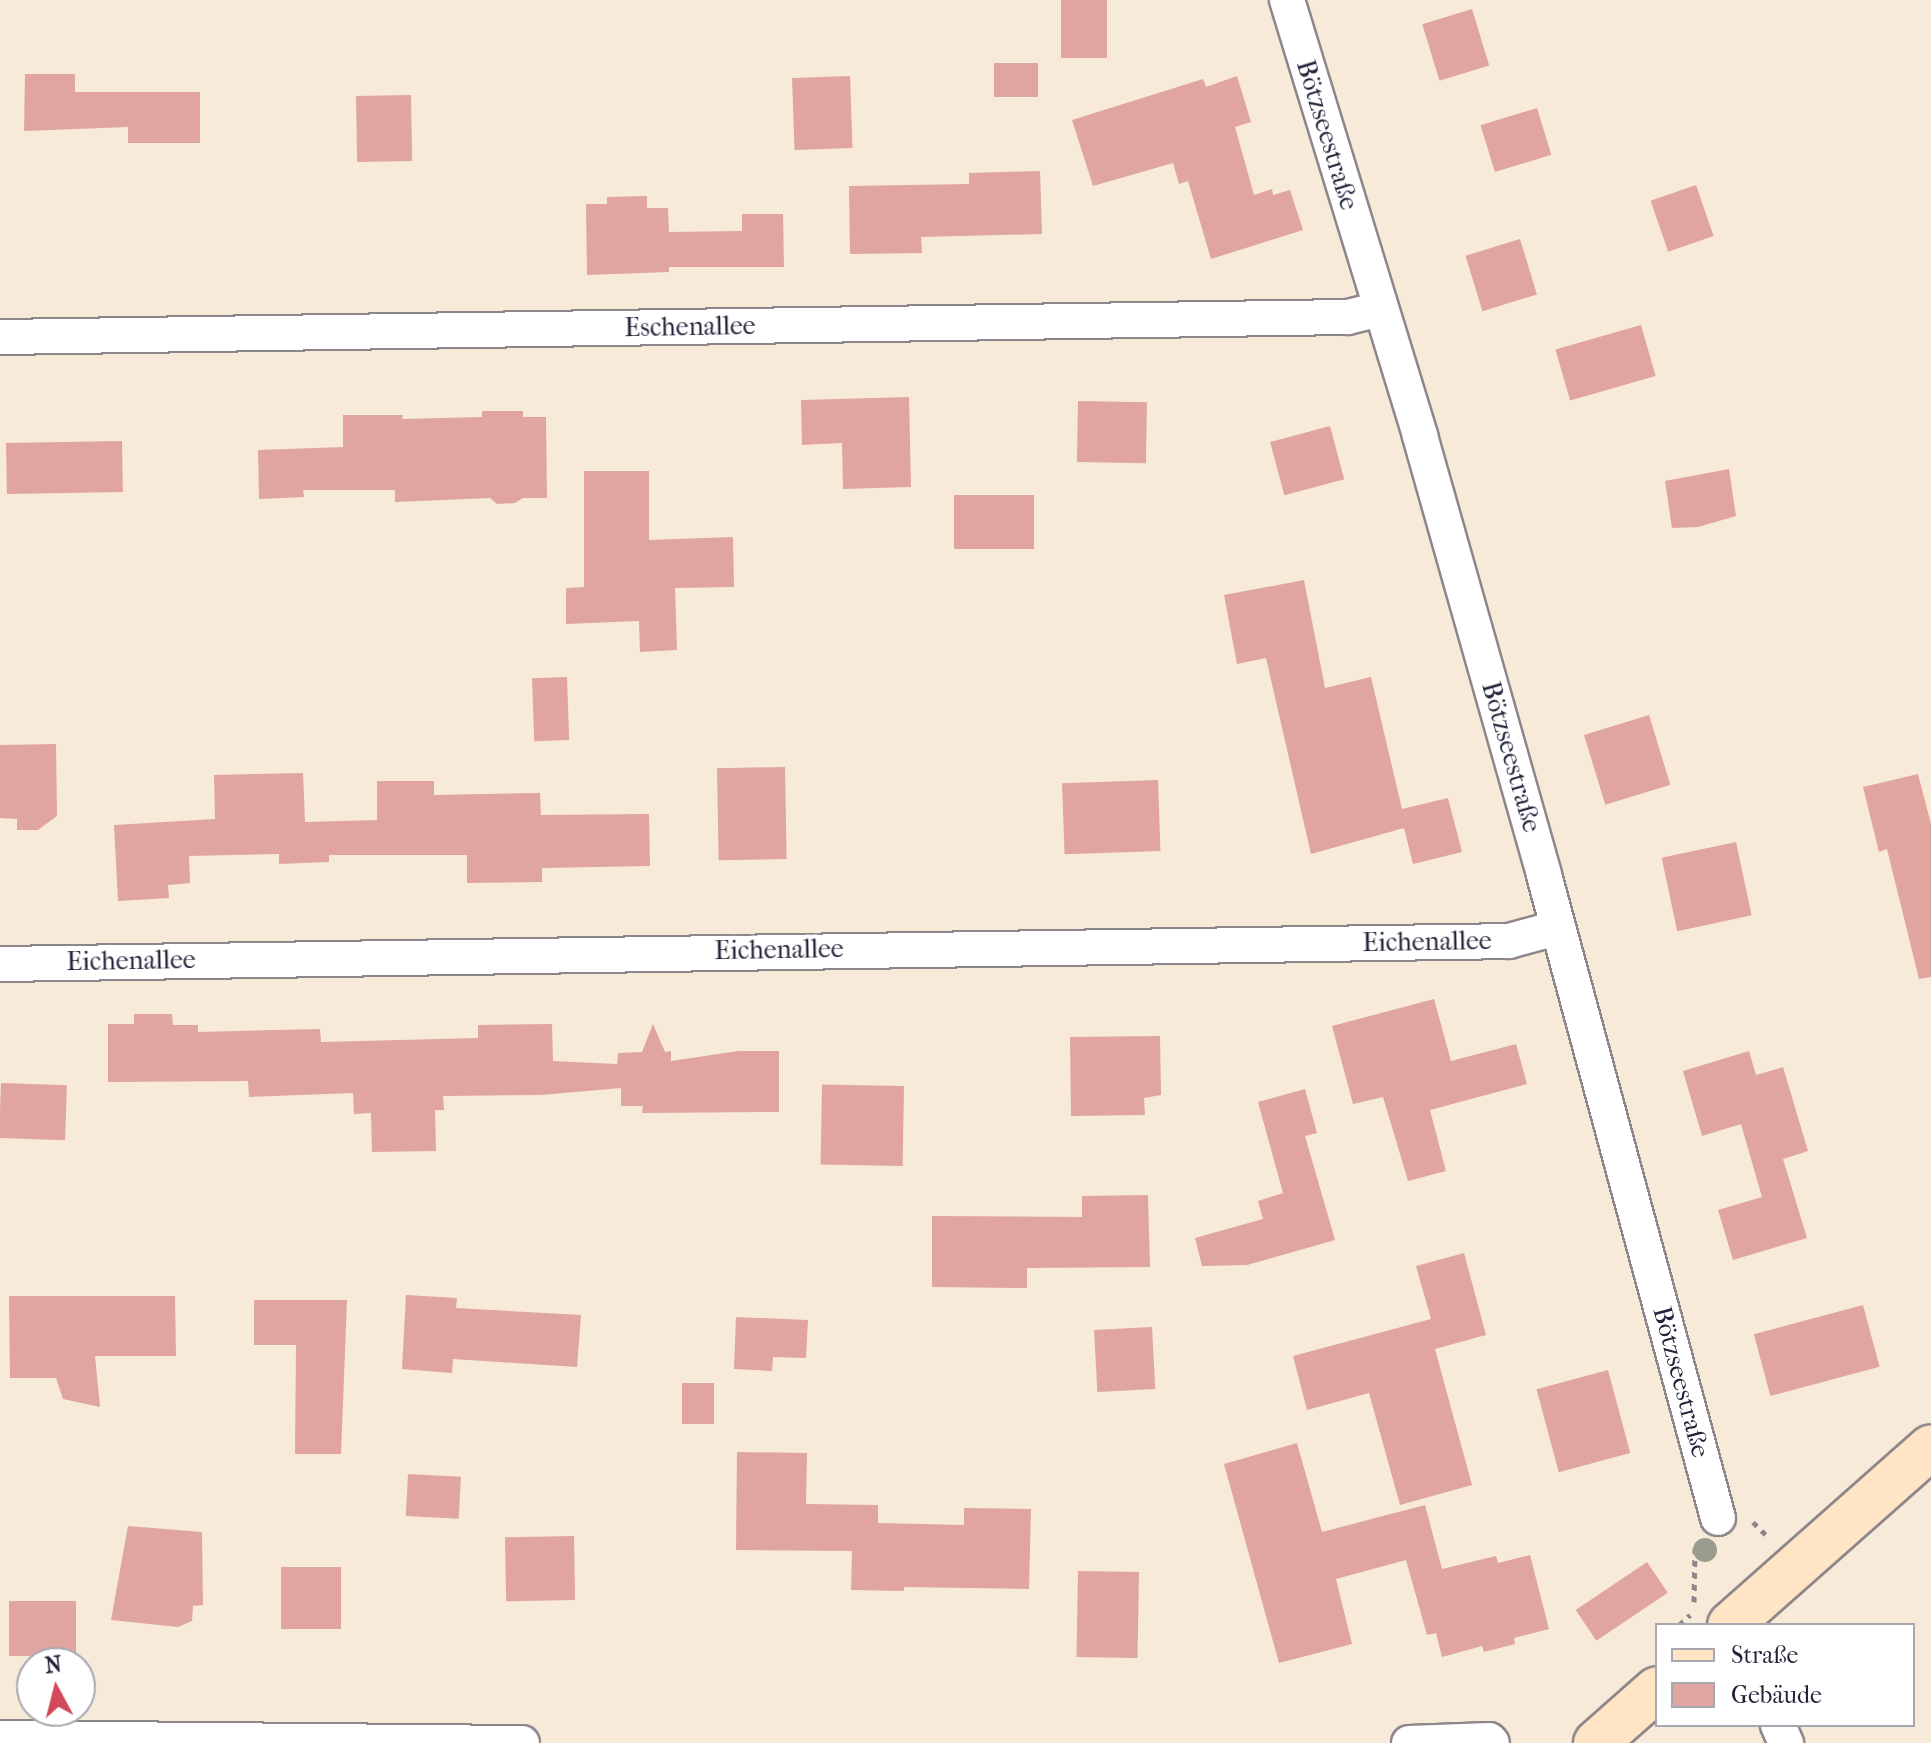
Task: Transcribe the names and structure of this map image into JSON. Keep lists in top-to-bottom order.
{
  "streets": {
    "street": ["Bötzseestraße", "Eschenallee", "Eichenallee"]
  },
  "crossings": [
    ["Bötzseestraße", "Eschenallee"],
    ["Bötzseestraße", "Eichenallee"]
  ],
  "legend": ["Straße", "Gebäude"],
  "north": "top"
}
